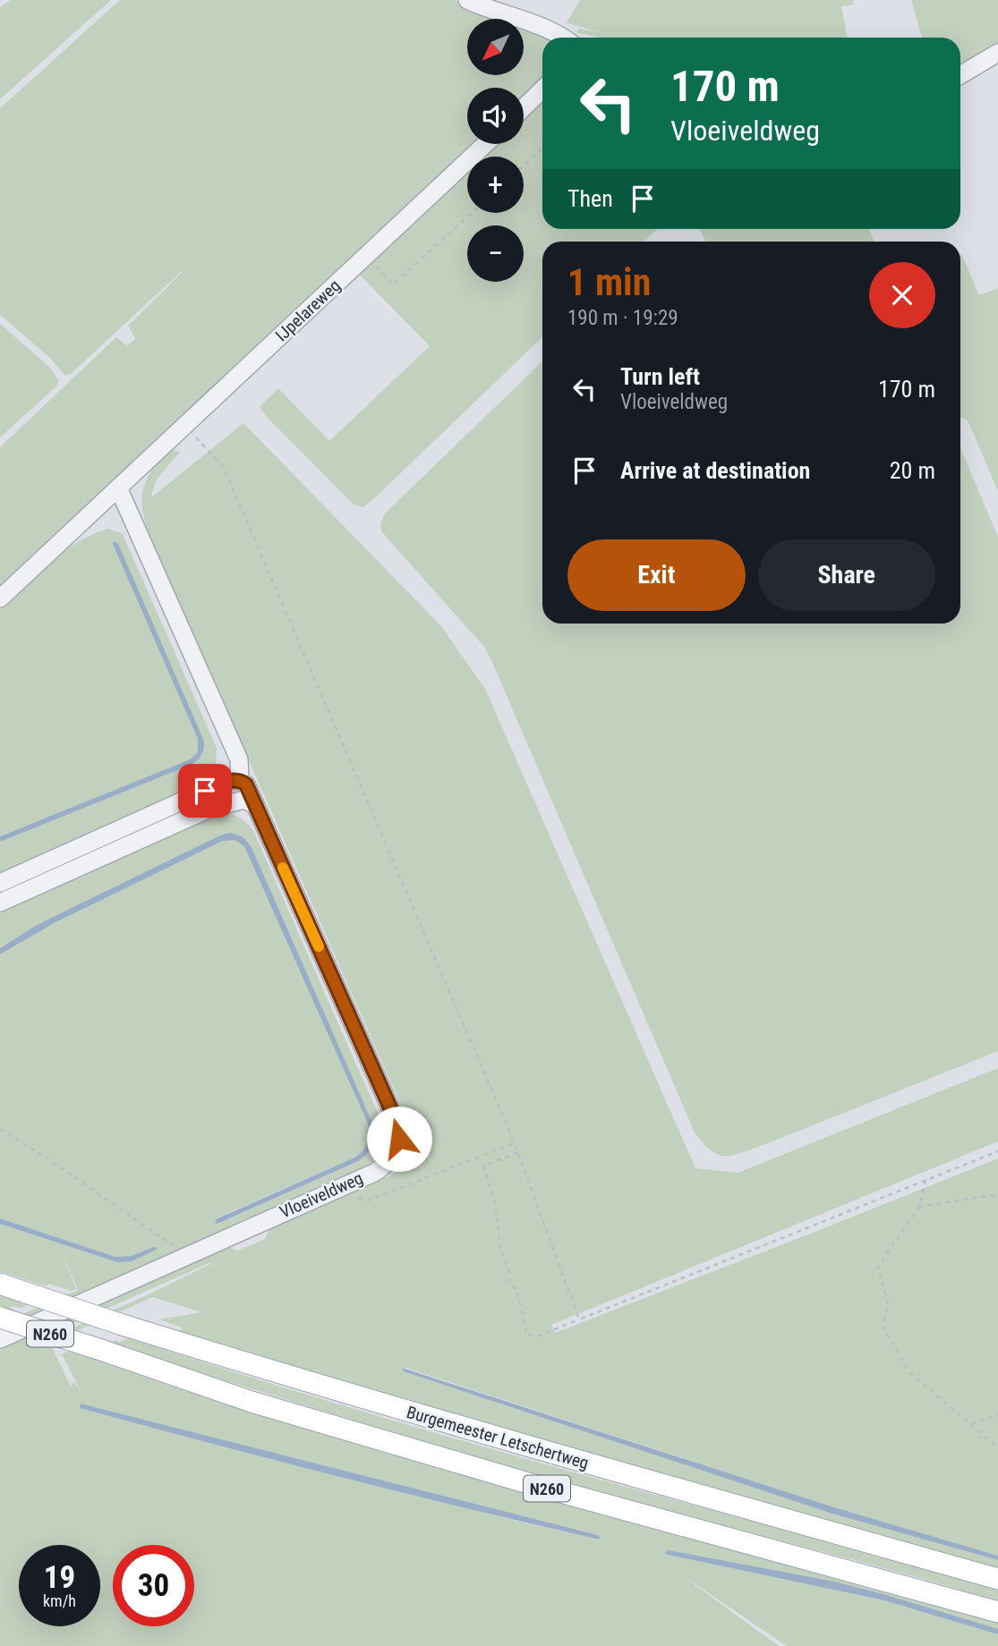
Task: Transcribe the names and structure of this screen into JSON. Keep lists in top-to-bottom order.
{
  "streets": {
    "main road": ["N260", "Burgemeester Letschertweg"],
    "street": ["IJpelareweg", "Vloeiveldweg"]
  },
  "north": "bottom left",
  "page": {
    "map_buttons": ["+", "−"],
    "turn": ["170 m", "Vloeiveldweg"],
    "then": "Then",
    "heading": ["1 min", "190 m · 19:29"],
    "list": [
      {
        "name": "Turn left",
        "note": "Vloeiveldweg",
        "value": "170 m"
      },
      {
        "name": "Arrive at destination",
        "value": "20 m"
      }
    ],
    "buttons": ["Exit", "Share"],
    "speed": "19 km/h",
    "limit": "30"
  }
}
